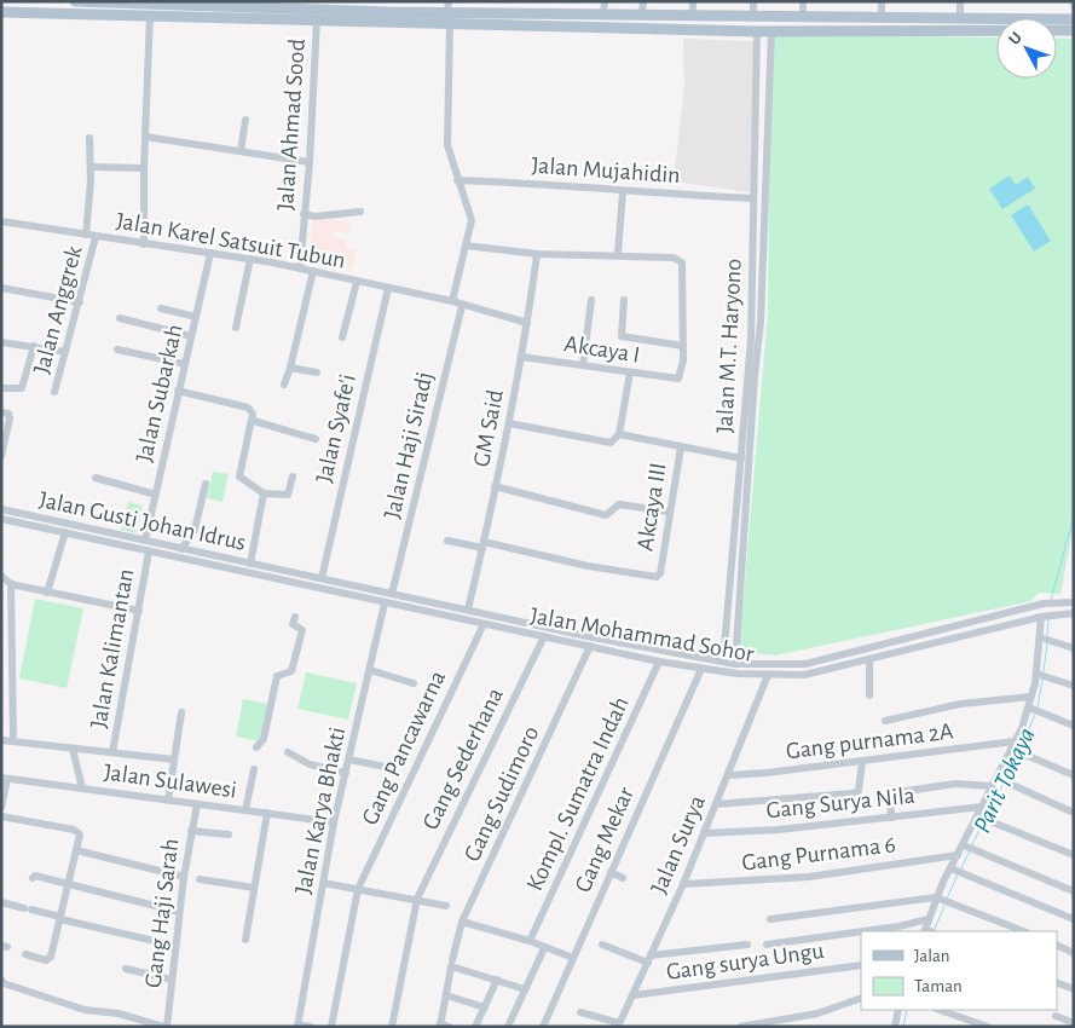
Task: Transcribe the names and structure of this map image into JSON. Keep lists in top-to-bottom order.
{
  "streets": {
    "street": [
      "Jalan Ahmad Sood",
      "Jalan Mujahidin",
      "Jalan Karel Satsuit Tubun",
      "Jalan Anggrek",
      "Jalan M.T. Haryono",
      "Akcaya I",
      "Jalan Subarkah",
      "Jalan Syafe'i",
      "GM Said",
      "Jalan Haji Siradj",
      "Akcaya III",
      "Jalan Gusti Johan Idrus",
      "Jalan Mohammad Sohor",
      "Jalan Kalimantan",
      "Gang purnama 2A",
      "Gang Pancawarna",
      "Gang Sederhana",
      "Jalan Sulawesi",
      "Gang Sudimoro",
      "Kompl. Sumatra Indah",
      "Gang Surya Nila",
      "Jalan Karya Bhakti",
      "Gang Mekar",
      "Jalan Surya",
      "Gang Purnama 6",
      "Gang Haji Sarah",
      "Gang surya Ungu"
    ]
  },
  "crossings": [
    ["Jalan Ahmad Sood", "Jalan Karel Satsuit Tubun"],
    ["Jalan Mujahidin", "Jalan M.T. Haryono"],
    ["Jalan Karel Satsuit Tubun", "Jalan Anggrek"],
    ["Jalan Karel Satsuit Tubun", "Jalan Subarkah"],
    ["Jalan Karel Satsuit Tubun", "Jalan Syafe'i"],
    ["Jalan Karel Satsuit Tubun", "GM Said"],
    ["Jalan Karel Satsuit Tubun", "Jalan Haji Siradj"],
    ["Jalan M.T. Haryono", "Jalan Mohammad Sohor"],
    ["Akcaya I", "GM Said"],
    ["Jalan Subarkah", "Jalan Gusti Johan Idrus"],
    ["Jalan Syafe'i", "Jalan Mohammad Sohor"],
    ["GM Said", "Akcaya III"],
    ["GM Said", "Jalan Mohammad Sohor"],
    ["Jalan Haji Siradj", "Jalan Mohammad Sohor"],
    ["Jalan Gusti Johan Idrus", "Jalan Mohammad Sohor"],
    ["Jalan Gusti Johan Idrus", "Jalan Kalimantan"],
    ["Jalan Mohammad Sohor", "Gang Pancawarna"],
    ["Jalan Mohammad Sohor", "Gang Sederhana"],
    ["Jalan Mohammad Sohor", "Gang Sudimoro"],
    ["Jalan Mohammad Sohor", "Kompl. Sumatra Indah"],
    ["Jalan Mohammad Sohor", "Jalan Karya Bhakti"],
    ["Jalan Mohammad Sohor", "Gang Mekar"],
    ["Jalan Mohammad Sohor", "Jalan Surya"],
    ["Gang purnama 2A", "Jalan Surya"],
    ["Jalan Sulawesi", "Jalan Karya Bhakti"],
    ["Jalan Sulawesi", "Gang Haji Sarah"],
    ["Gang Surya Nila", "Jalan Surya"],
    ["Jalan Surya", "Gang Purnama 6"],
    ["Jalan Surya", "Gang surya Ungu"]
  ],
  "water": ["Parit Tokaya"],
  "legend": ["Jalan", "Taman"],
  "north": "top left"
}
